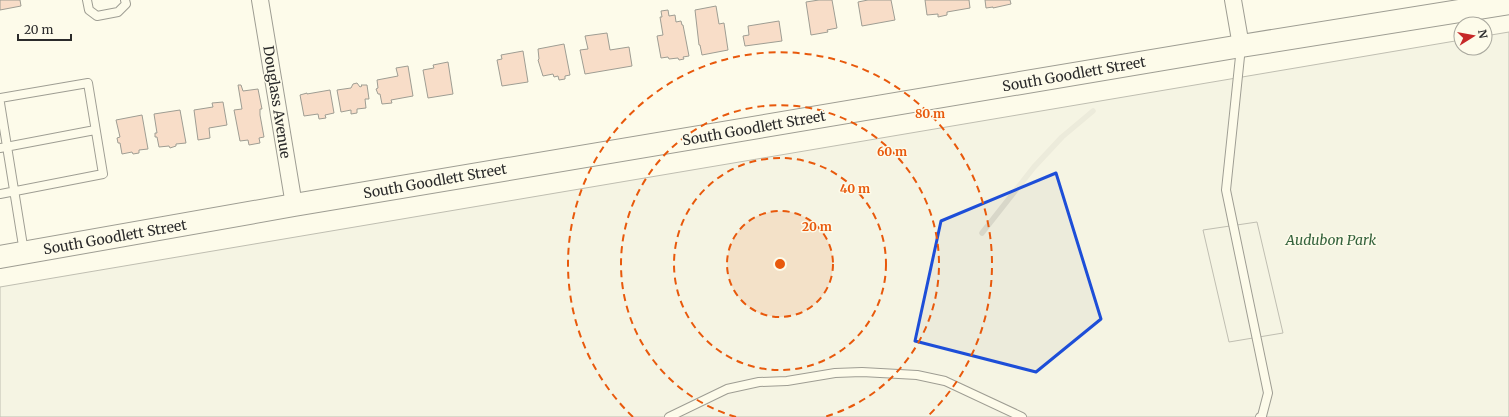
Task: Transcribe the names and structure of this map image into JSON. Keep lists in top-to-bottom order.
{
  "streets": {
    "main road": ["South Goodlett Street"],
    "street": ["Douglass Avenue"]
  },
  "crossings": [
    ["South Goodlett Street", "Douglass Avenue"]
  ],
  "parks": ["Audubon Park"],
  "scale_bar": "20 m",
  "north": "right",
  "rings": [
    "80 m",
    "60 m",
    "40 m",
    "20 m"
  ]
}
